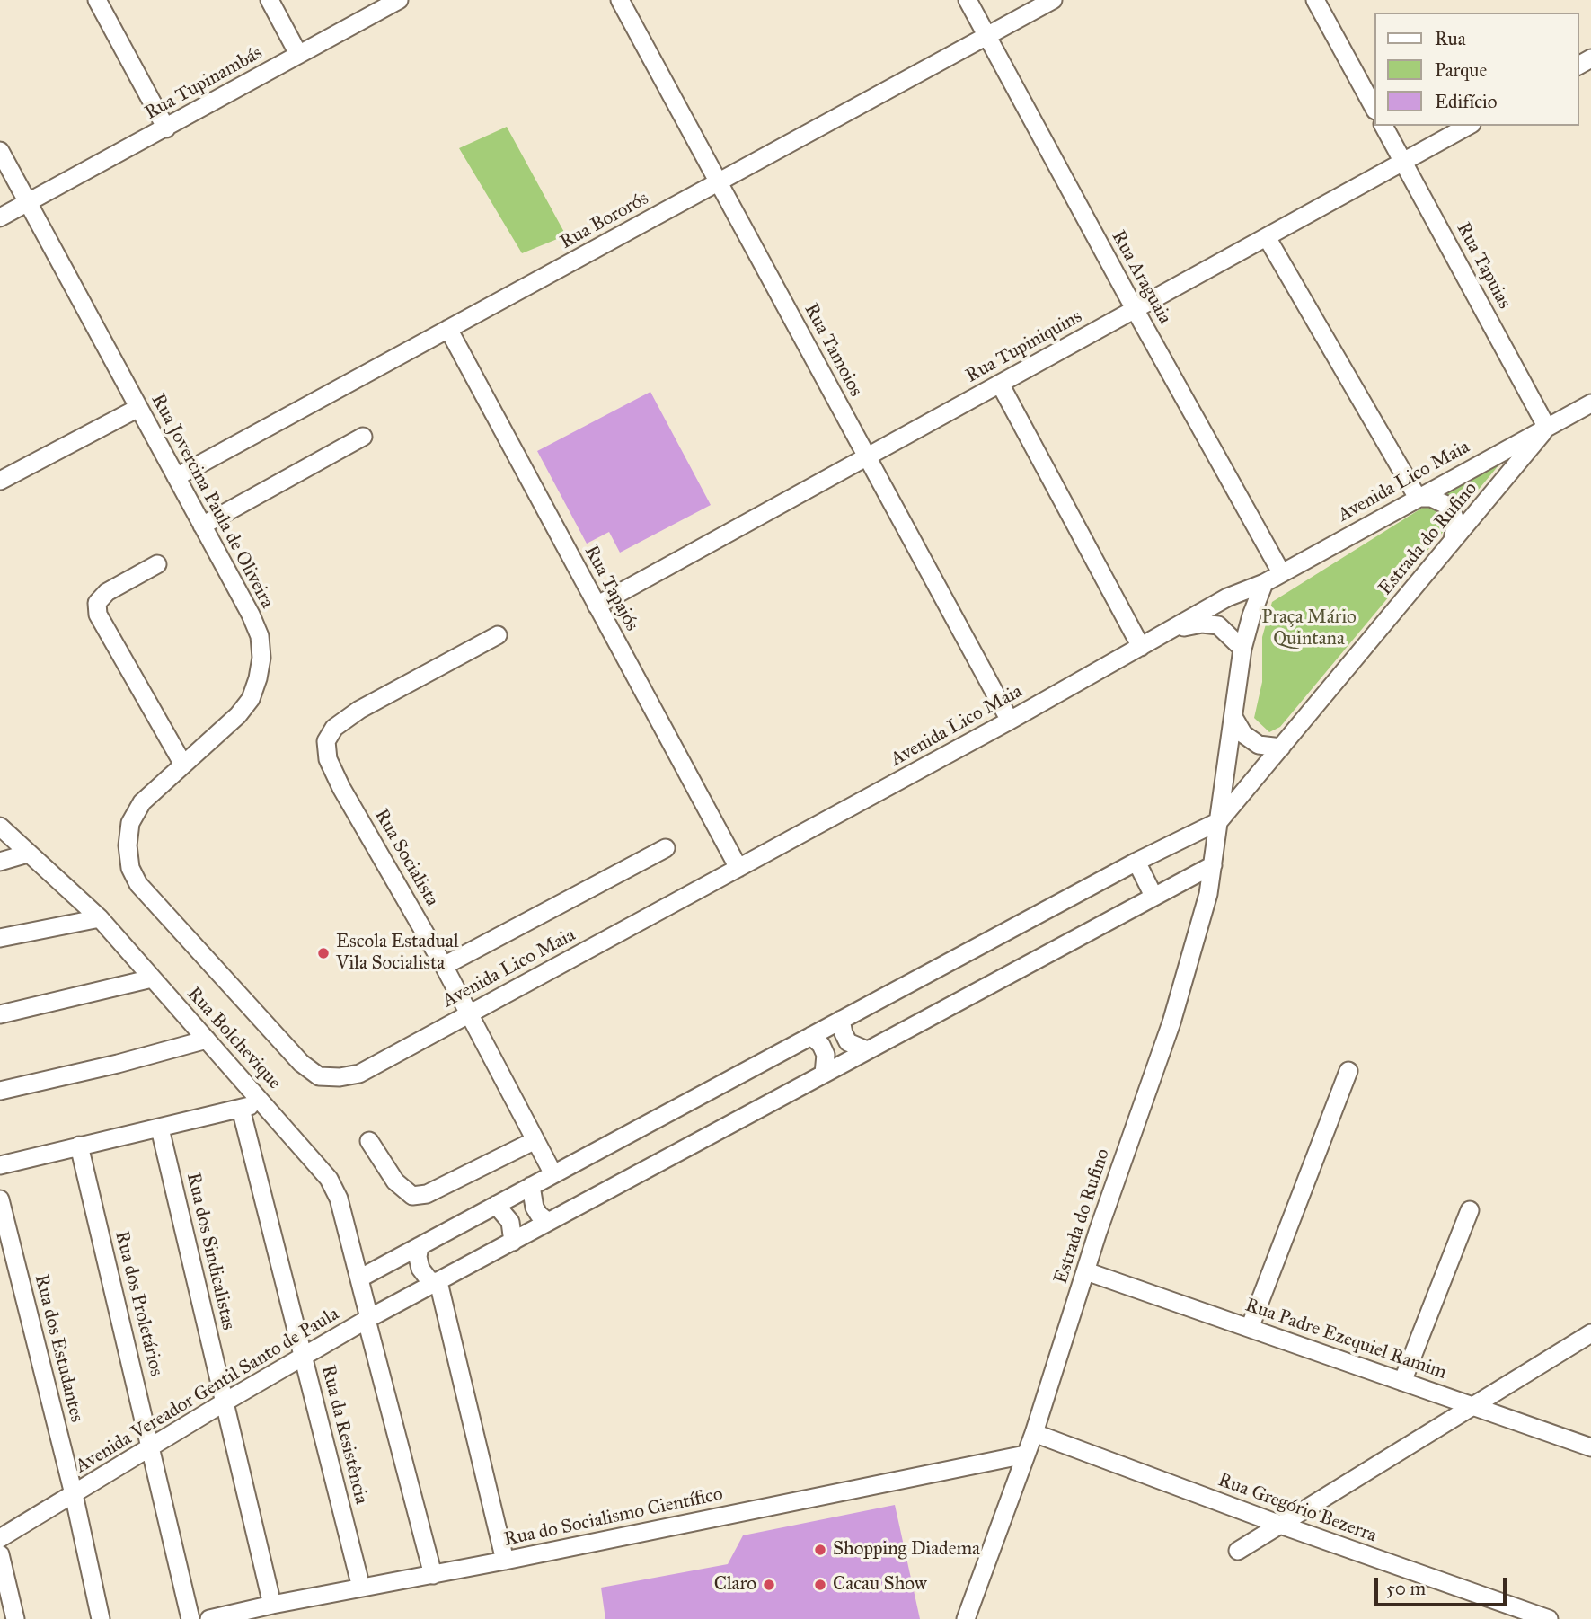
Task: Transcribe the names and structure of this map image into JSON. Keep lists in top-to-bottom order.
{
  "streets": {
    "street": [
      "Rua Tupinambás",
      "Rua Bororós",
      "Rua Tapuias",
      "Rua Araguaia",
      "Rua Tupiniquins",
      "Rua Tamoios",
      "Avenida Lico Maia",
      "Rua Jovercina Paula de Oliveira",
      "Estrada do Rufino",
      "Rua Tapajós",
      "Rua Socialista",
      "Rua Bolchevique",
      "Rua dos Sindicalistas",
      "Rua dos Proletários",
      "Rua Padre Ezequiel Ramim",
      "Rua dos Estudantes",
      "Avenida Vereador Gentil Santo de Paula",
      "Rua da Resistência",
      "Rua Gregório Bezerra",
      "Rua do Socialismo Científico"
    ]
  },
  "crossings": [
    ["Rua Tupinambás", "Rua Jovercina Paula de Oliveira"],
    ["Rua Bororós", "Rua Araguaia"],
    ["Rua Bororós", "Rua Tamoios"],
    ["Rua Bororós", "Rua Jovercina Paula de Oliveira"],
    ["Rua Bororós", "Rua Tapajós"],
    ["Rua Tapuias", "Rua Tupiniquins"],
    ["Rua Tapuias", "Avenida Lico Maia"],
    ["Rua Tapuias", "Estrada do Rufino"],
    ["Rua Araguaia", "Rua Tupiniquins"],
    ["Rua Araguaia", "Avenida Lico Maia"],
    ["Rua Tupiniquins", "Rua Tamoios"],
    ["Rua Tupiniquins", "Rua Tapajós"],
    ["Rua Tamoios", "Avenida Lico Maia"],
    ["Avenida Lico Maia", "Rua Jovercina Paula de Oliveira"],
    ["Avenida Lico Maia", "Estrada do Rufino"],
    ["Avenida Lico Maia", "Rua Tapajós"],
    ["Avenida Lico Maia", "Rua Socialista"],
    ["Estrada do Rufino", "Rua Padre Ezequiel Ramim"],
    ["Estrada do Rufino", "Avenida Vereador Gentil Santo de Paula"],
    ["Estrada do Rufino", "Rua Gregório Bezerra"],
    ["Estrada do Rufino", "Rua do Socialismo Científico"],
    ["Rua Bolchevique", "Avenida Vereador Gentil Santo de Paula"],
    ["Rua Bolchevique", "Rua do Socialismo Científico"],
    ["Rua dos Sindicalistas", "Avenida Vereador Gentil Santo de Paula"],
    ["Rua dos Sindicalistas", "Rua do Socialismo Científico"],
    ["Rua dos Proletários", "Avenida Vereador Gentil Santo de Paula"],
    ["Rua dos Estudantes", "Avenida Vereador Gentil Santo de Paula"],
    ["Avenida Vereador Gentil Santo de Paula", "Rua da Resistência"],
    ["Rua da Resistência", "Rua do Socialismo Científico"]
  ],
  "parks": ["Praça Mário Quintana"],
  "places": [
    "Escola Estadual Vila Socialista",
    "Shopping Diadema",
    "Claro",
    "Cacau Show"
  ],
  "legend": ["Rua", "Parque", "Edifício"],
  "scale_bar": "50 m"
}
